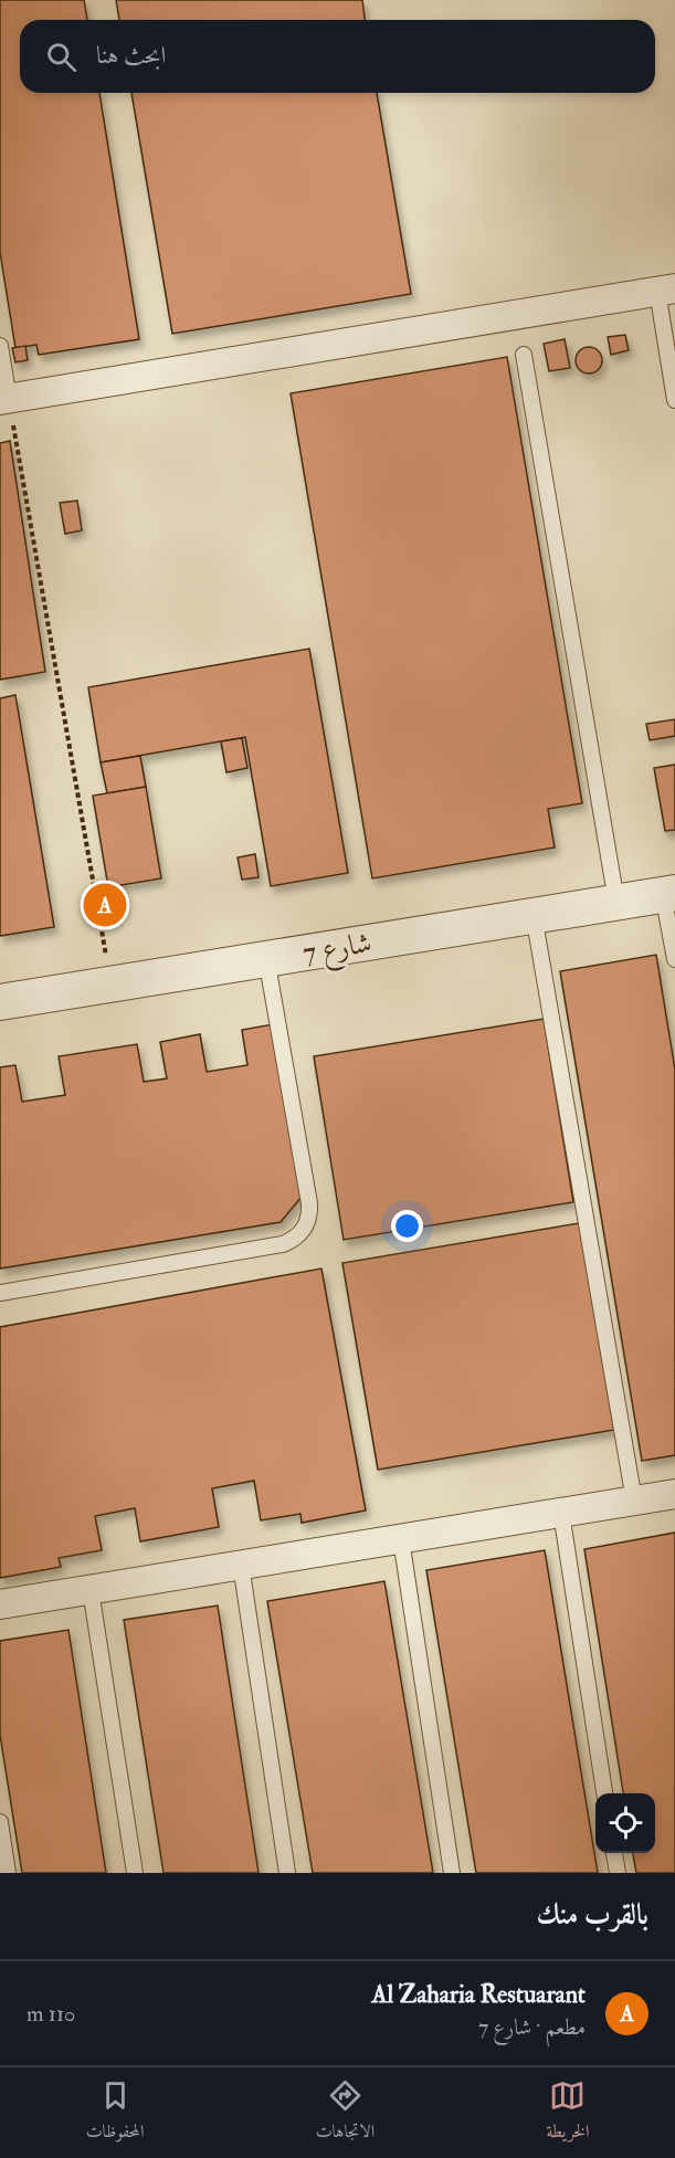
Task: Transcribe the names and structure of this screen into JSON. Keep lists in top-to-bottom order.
{
  "streets": {
    "street": ["شارع 7"]
  },
  "page": {
    "search": "ابحث هنا",
    "pins": "A",
    "heading": "بالقرب منك",
    "list": [
      {
        "mark": "A",
        "name": "Al Zaharia Restuarant",
        "note": "مطعم · شارع 7",
        "value": "110 m"
      }
    ],
    "nav": ["الخريطة", "الاتجاهات", "المحفوظات"]
  }
}
